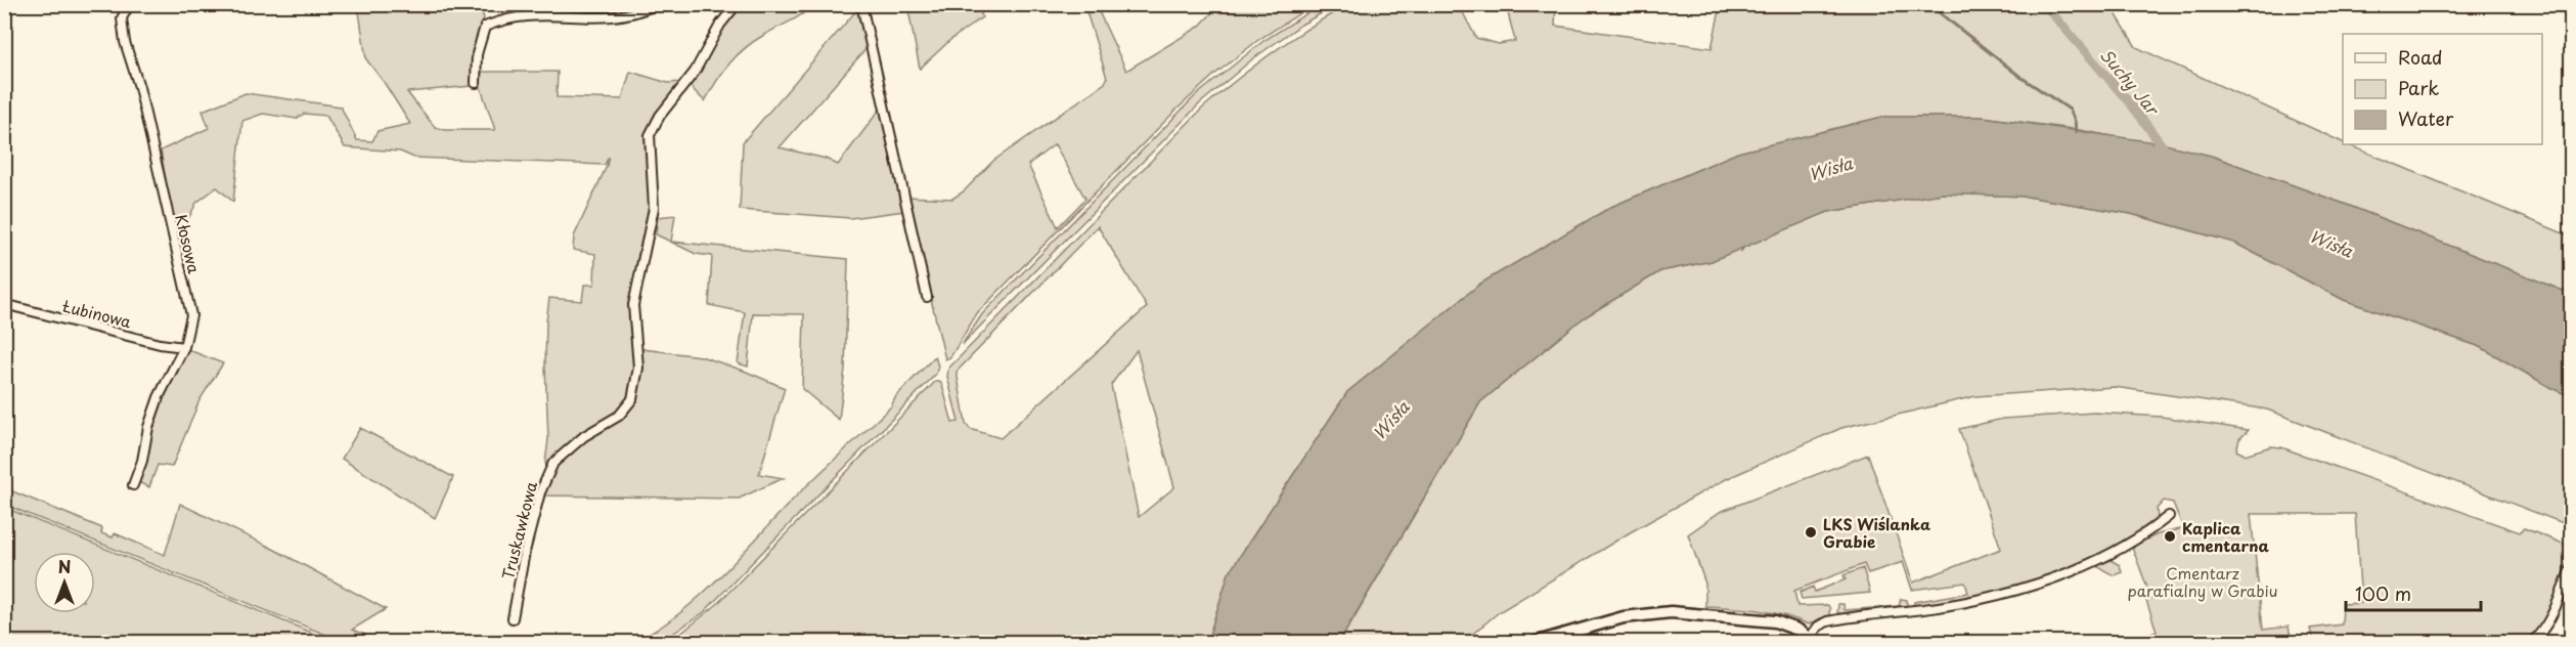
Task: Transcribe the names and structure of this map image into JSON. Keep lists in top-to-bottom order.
{
  "streets": {
    "street": ["Kłosowa", "Łubinowa", "Truskawkowa"]
  },
  "crossings": [
    ["Kłosowa", "Łubinowa"]
  ],
  "water": ["Suchy Jar", "Wisła"],
  "parks": ["Cmentarz parafialny w Grabiu"],
  "places": ["LKS Wiślanka Grabie", "Kaplica cmentarna"],
  "legend": ["Road", "Park", "Water"],
  "scale_bar": "100 m",
  "north": "top"
}
